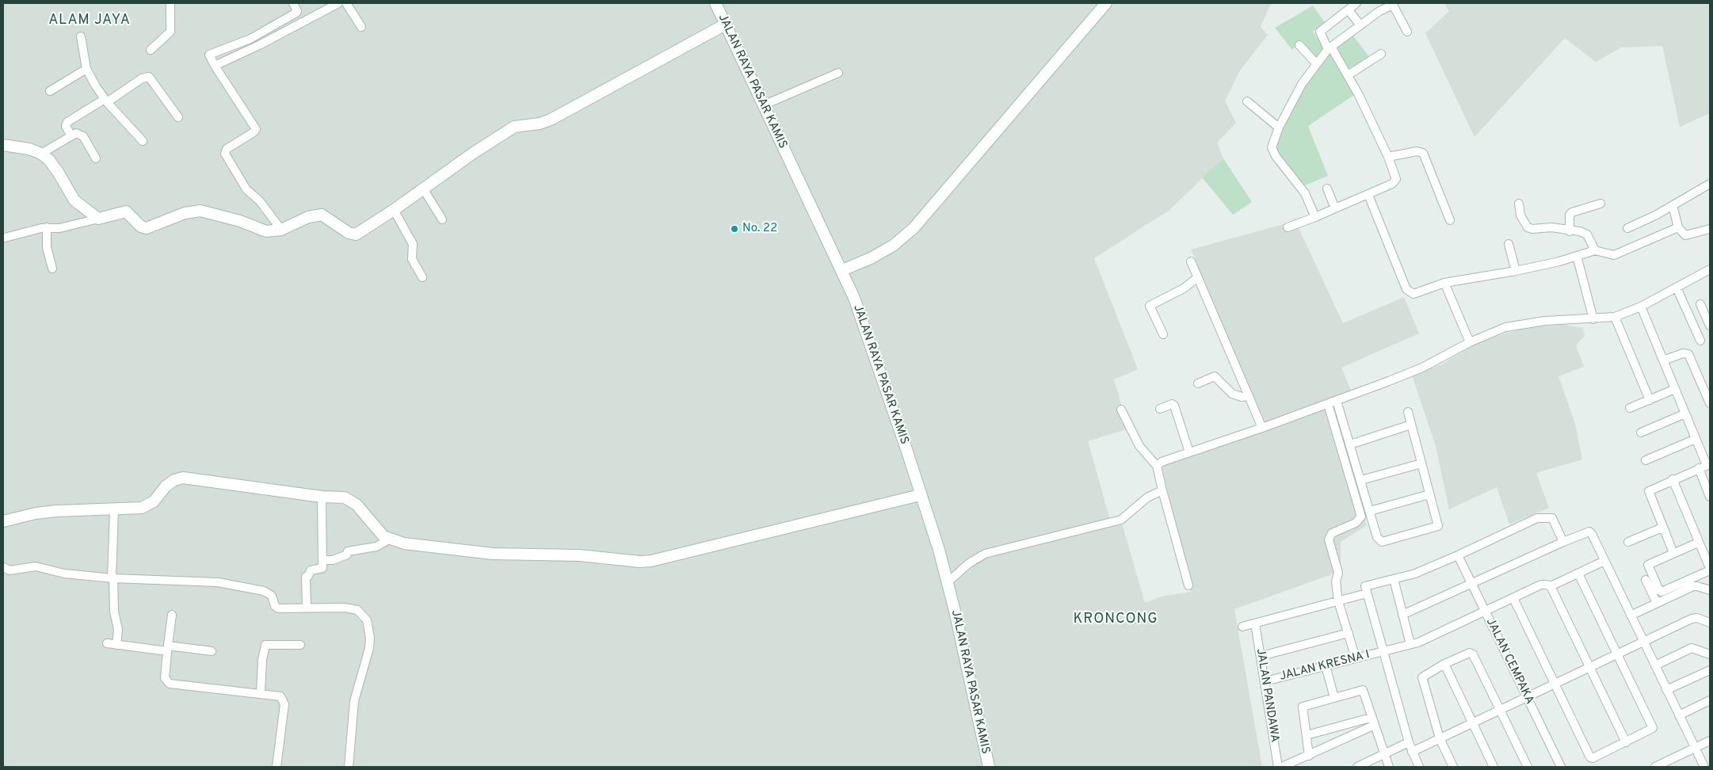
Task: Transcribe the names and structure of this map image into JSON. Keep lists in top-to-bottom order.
{
  "streets": {
    "street": [
      "JALAN RAYA PASAR KAMIS",
      "JALAN CEMPAKA",
      "JALAN KRESNA I",
      "JALAN PANDAWA"
    ]
  },
  "crossings": [
    ["JALAN CEMPAKA", "JALAN KRESNA I"],
    ["JALAN KRESNA I", "JALAN PANDAWA"]
  ],
  "districts": ["ALAM JAYA", "KRONCONG"],
  "places": ["No. 22"]
}
